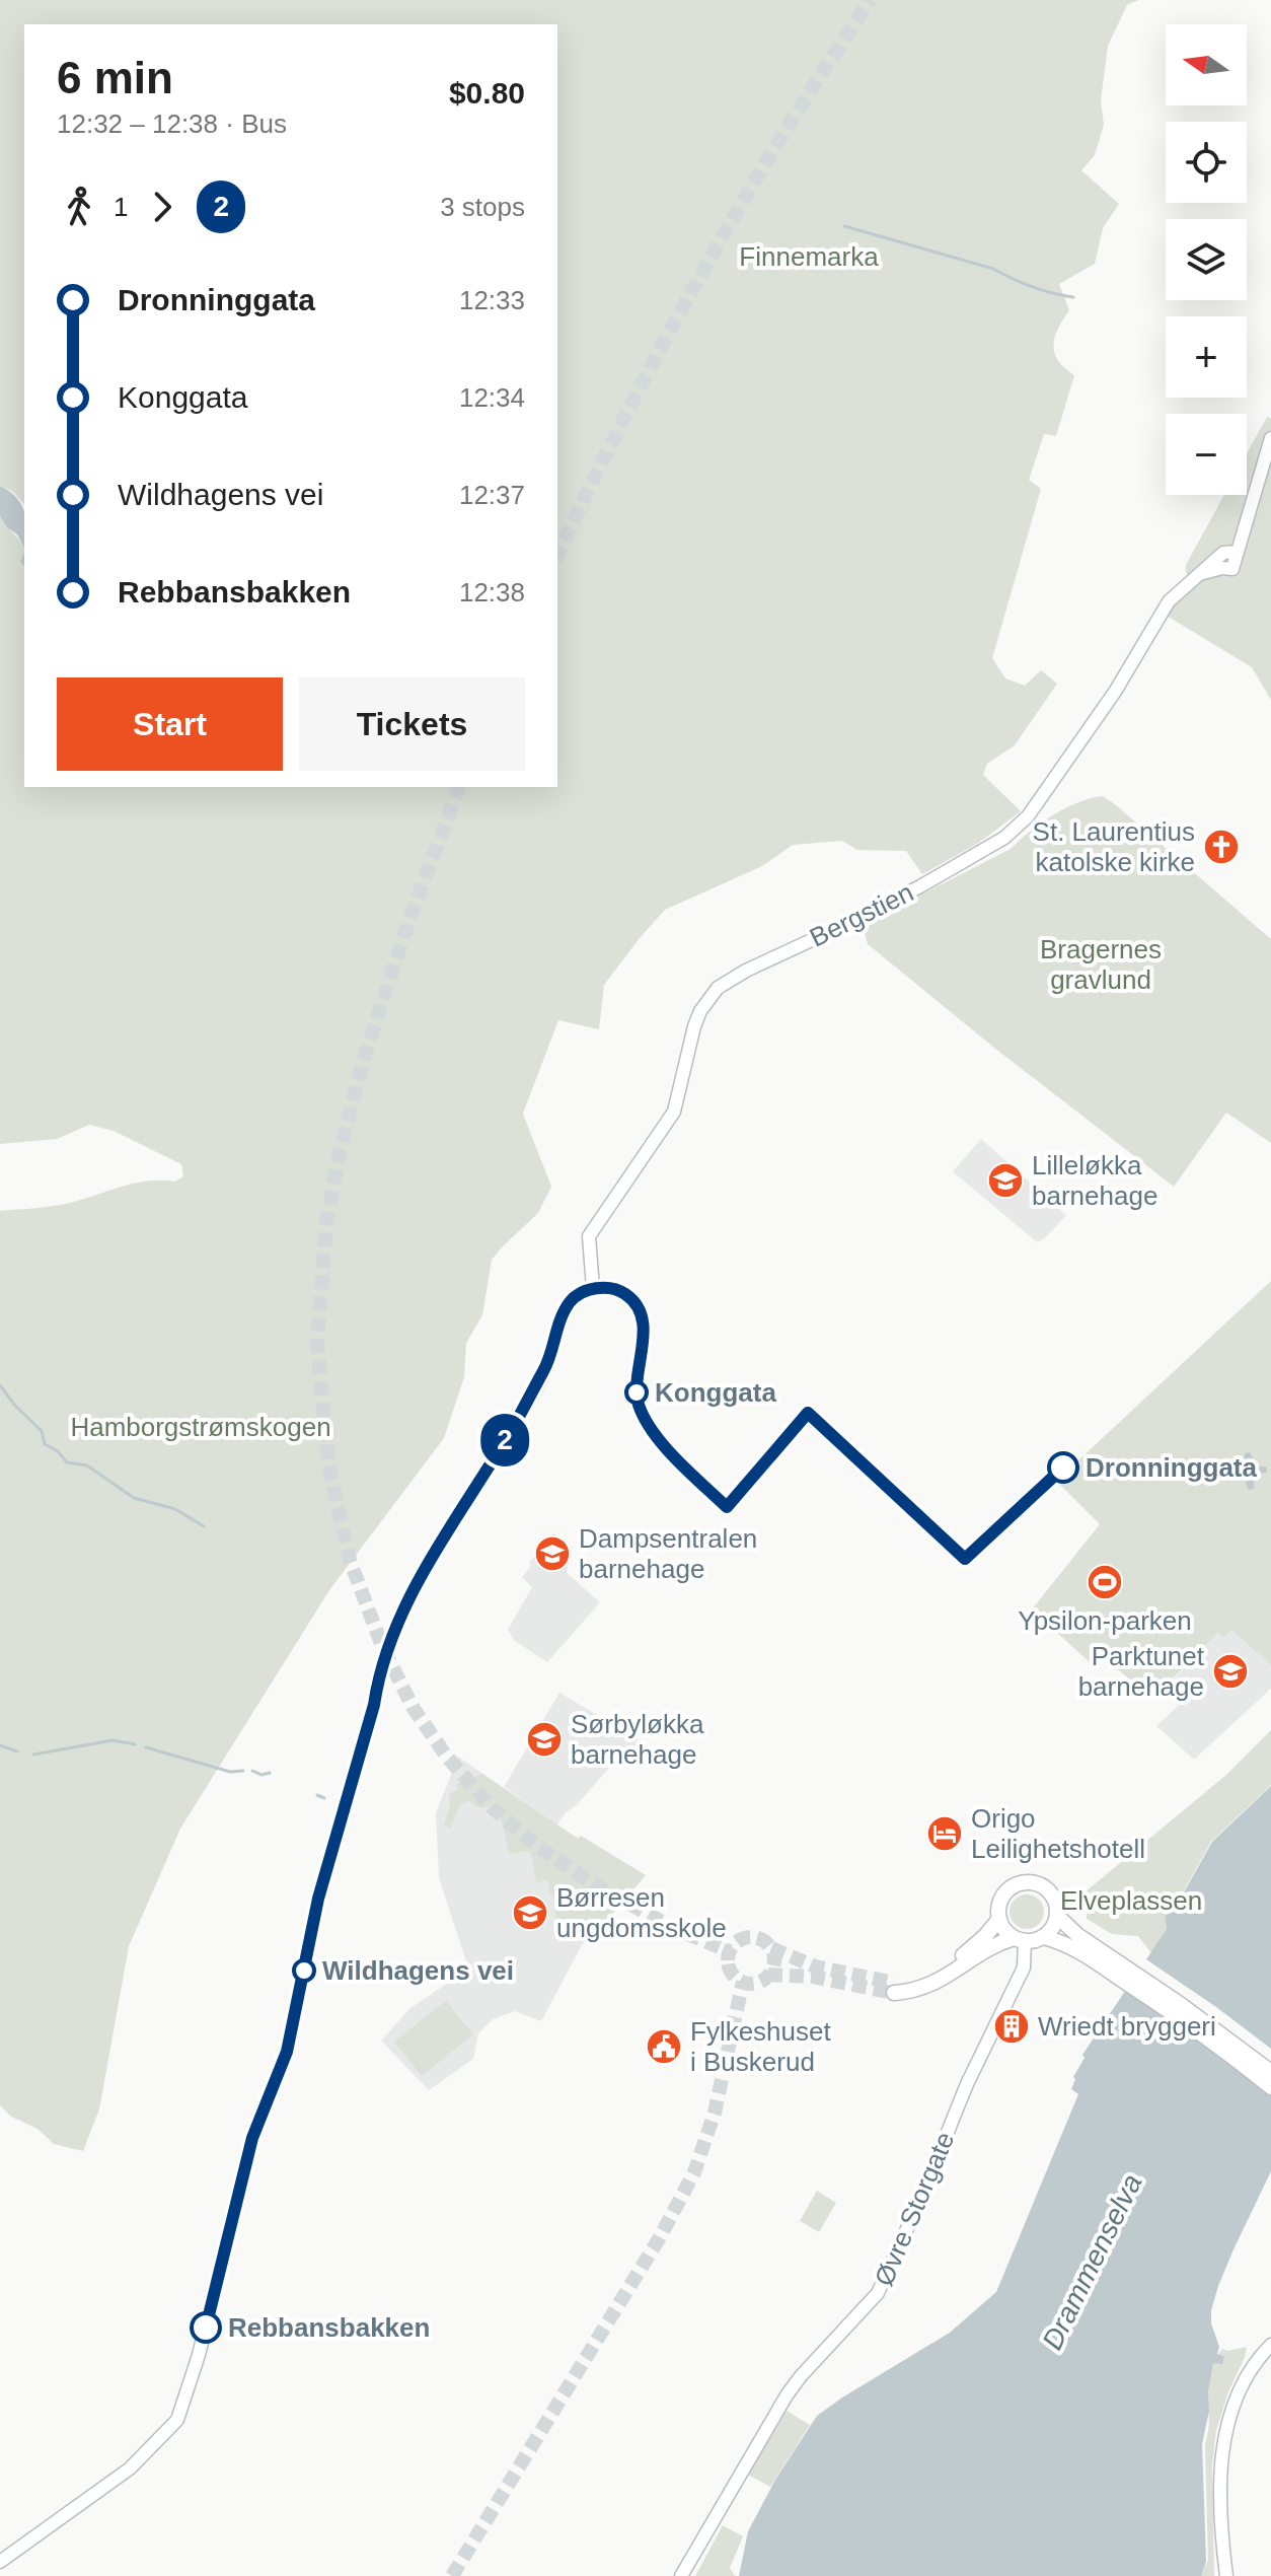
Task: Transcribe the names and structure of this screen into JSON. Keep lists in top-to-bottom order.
{
  "streets": {
    "main road": ["Bergstien", "Øvre Storgate"]
  },
  "water": ["Drammenselva"],
  "parks": [
    "Finnemarka",
    "Bragernes gravlund",
    "Hamborgstrømskogen",
    "Elveplassen"
  ],
  "places": {
    "church": ["St. Laurentius katolske kirke"],
    "school or university": [
      "Lilleløkka barnehage",
      "Dampsentralen barnehage",
      "Parktunet barnehage",
      "Sørbyløkka barnehage",
      "Børresen ungdomsskole"
    ],
    "other": [
      "Konggata",
      "Dronninggata",
      "Wildhagens vei",
      "Rebbansbakken"
    ],
    "sports": ["Ypsilon-parken"],
    "hotel": ["Origo Leilighetshotell"],
    "building": ["Wriedt bryggeri"],
    "public building": ["Fylkeshuset i Buskerud"]
  },
  "lines": ["bus line 2"],
  "north": "left",
  "page": {
    "on_map": "2",
    "map_buttons": ["+", "−"],
    "heading": ["6 min", "12:32 – 12:38 · Bus", "$0.80"],
    "legs": ["1", "2", "3 stops"],
    "list": [
      {
        "name": "Dronninggata",
        "value": "12:33"
      },
      {
        "name": "Konggata",
        "value": "12:34"
      },
      {
        "name": "Wildhagens vei",
        "value": "12:37"
      },
      {
        "name": "Rebbansbakken",
        "value": "12:38"
      }
    ],
    "buttons": ["Start", "Tickets"]
  }
}
